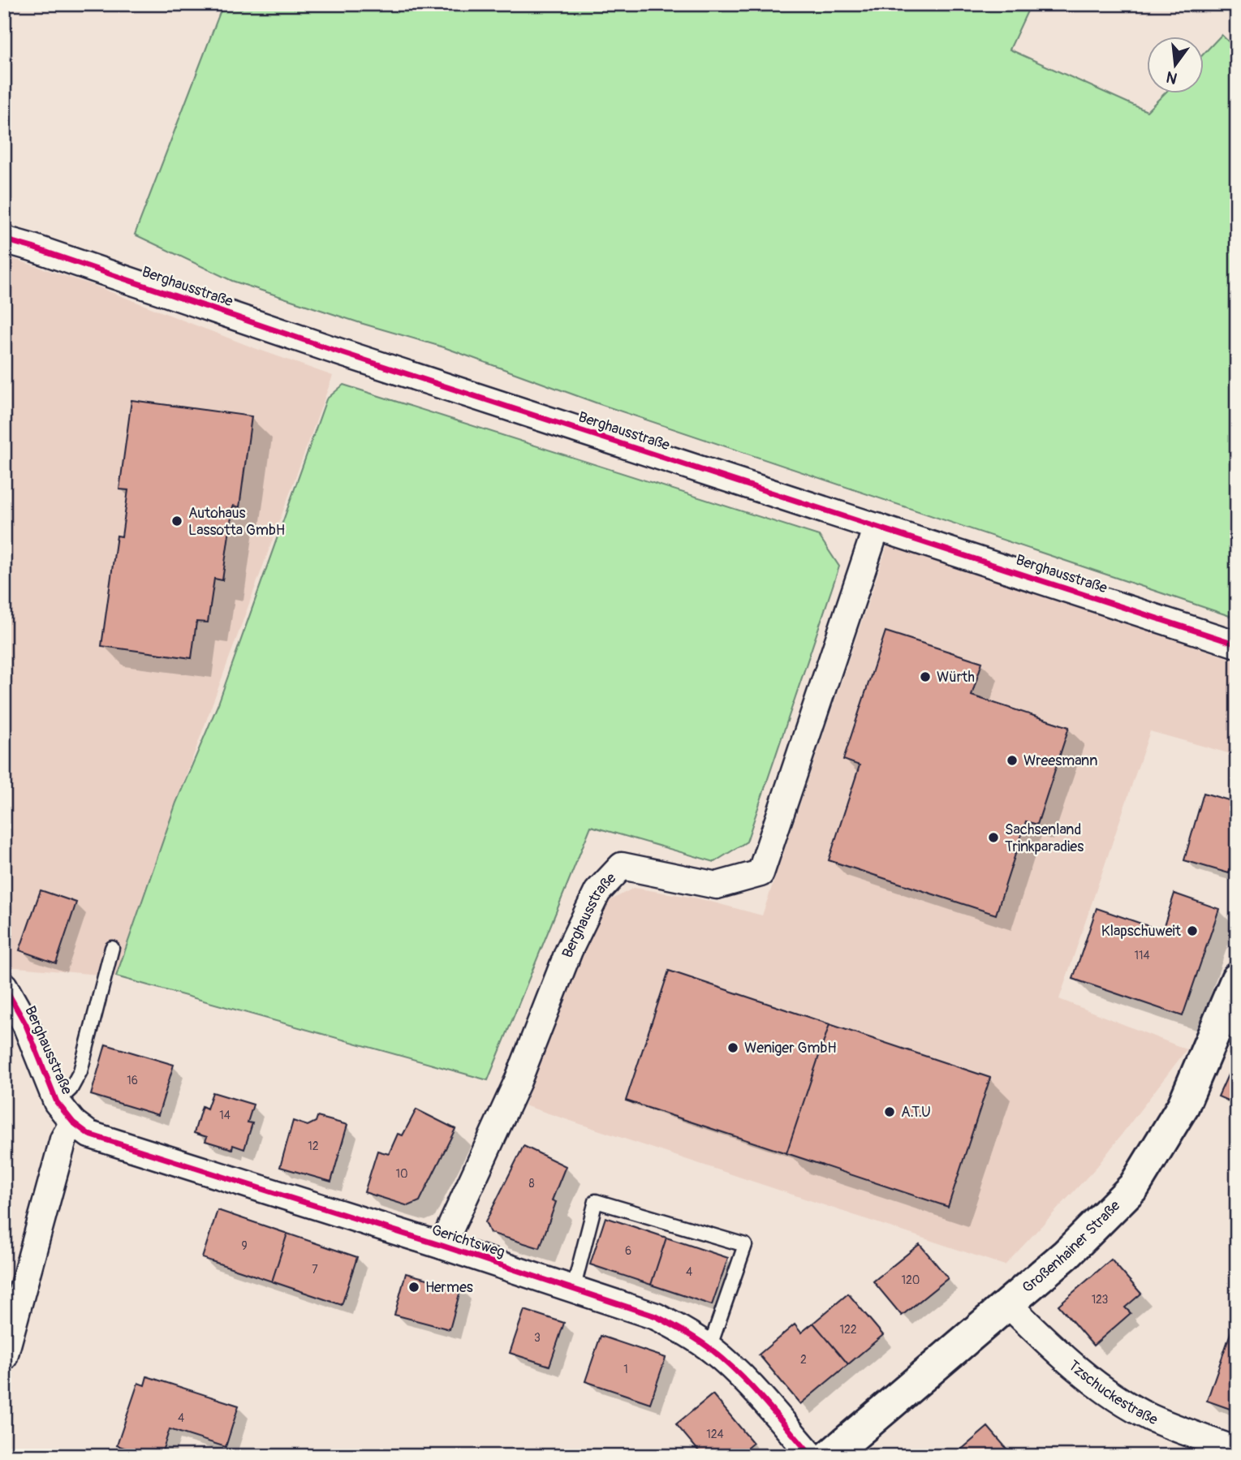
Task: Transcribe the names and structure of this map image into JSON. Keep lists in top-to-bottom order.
{
  "streets": {
    "main road": ["Großenhainer Straße"],
    "street": ["Berghausstraße", "Gerichtsweg", "Tzschuckestraße"]
  },
  "crossings": [
    ["Berghausstraße", "Gerichtsweg"],
    ["Großenhainer Straße", "Tzschuckestraße"]
  ],
  "places": [
    "Autohaus Lassotta GmbH",
    "Würth",
    "Wreesmann",
    "Sachsenland Trinkparadies",
    "Klapschuweit",
    "Weniger GmbH",
    "A.T.U",
    "Hermes"
  ],
  "house_numbers": [
    "114",
    "16",
    "14",
    "12",
    "10",
    "8",
    "9",
    "6",
    "7",
    "4",
    "120",
    "123",
    "122",
    "3",
    "2",
    "1",
    "4",
    "124"
  ],
  "north": "bottom"
}
